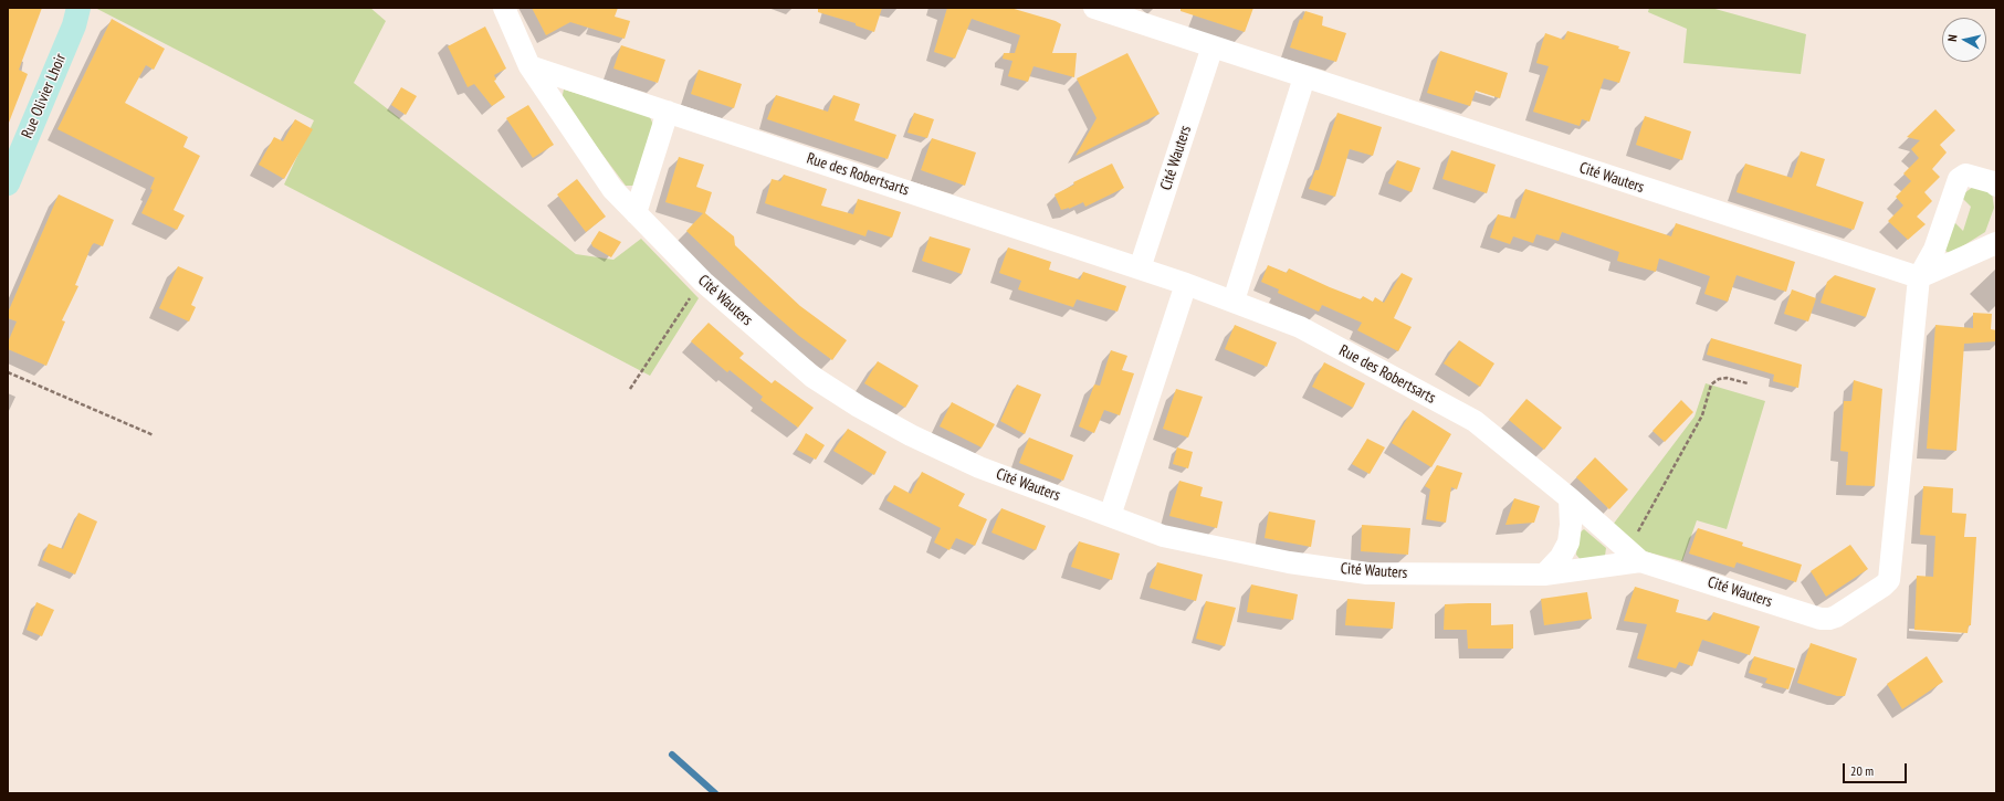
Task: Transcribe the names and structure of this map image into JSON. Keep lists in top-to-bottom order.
{
  "streets": {
    "street": ["Rue Olivier Lhoir", "Cité Wauters", "Rue des Robertsarts"]
  },
  "crossings": [
    ["Cité Wauters", "Rue des Robertsarts"]
  ],
  "scale_bar": "20 m",
  "north": "left"
}
